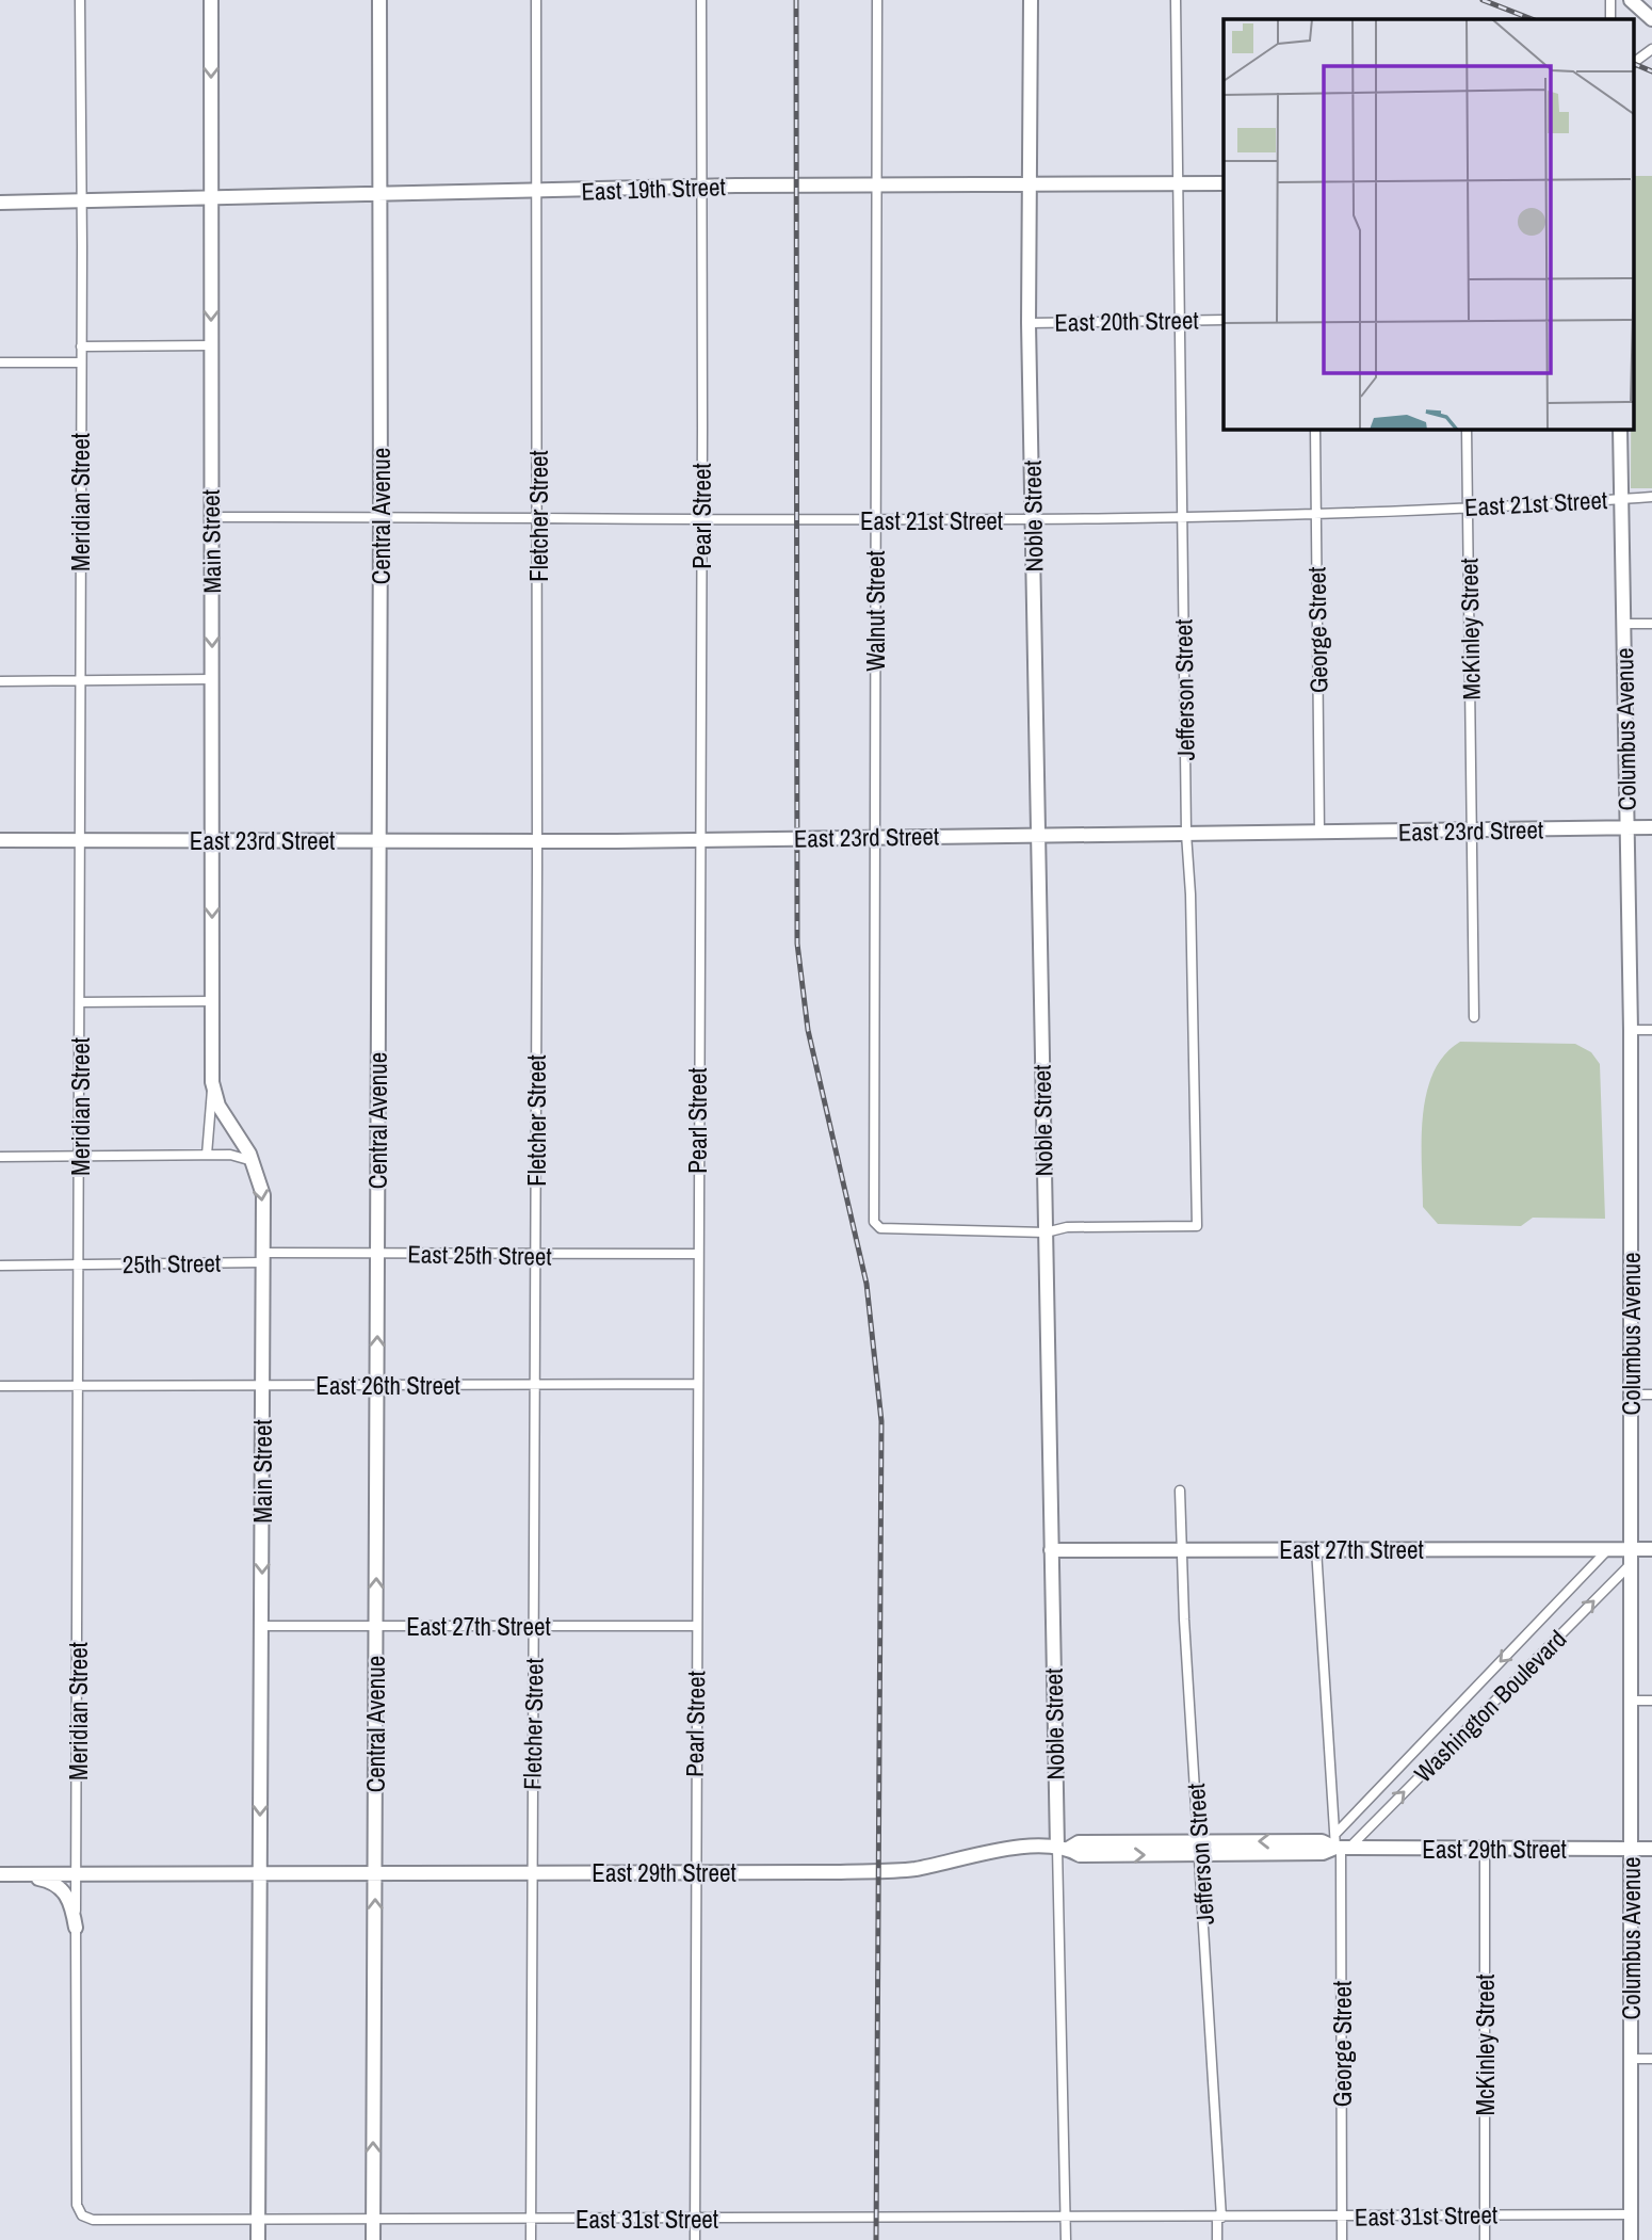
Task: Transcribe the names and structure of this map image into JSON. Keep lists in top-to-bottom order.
{
  "streets": {
    "street": [
      "East 19th Street",
      "East 20th Street",
      "Meridian Street",
      "East 21st Street",
      "Central Avenue",
      "Fletcher Street",
      "Pearl Street",
      "Noble Street",
      "Main Street",
      "Walnut Street",
      "McKinley Street",
      "George Street",
      "Jefferson Street",
      "Columbus Avenue",
      "East 23rd Street",
      "East 25th Street",
      "25th Street",
      "East 26th Street",
      "East 27th Street",
      "Washington Boulevard",
      "East 29th Street",
      "East 31st Street"
    ]
  },
  "crossings": [
    ["East 19th Street", "Meridian Street"],
    ["East 19th Street", "Central Avenue"],
    ["East 19th Street", "Fletcher Street"],
    ["East 19th Street", "Pearl Street"],
    ["East 19th Street", "Noble Street"],
    ["East 19th Street", "Main Street"],
    ["East 19th Street", "Walnut Street"],
    ["East 19th Street", "Jefferson Street"],
    ["East 20th Street", "Noble Street"],
    ["East 20th Street", "Jefferson Street"],
    ["Meridian Street", "East 23rd Street"],
    ["Meridian Street", "25th Street"],
    ["Meridian Street", "East 26th Street"],
    ["Meridian Street", "East 29th Street"],
    ["Meridian Street", "East 31st Street"],
    ["East 21st Street", "Central Avenue"],
    ["East 21st Street", "Fletcher Street"],
    ["East 21st Street", "Pearl Street"],
    ["East 21st Street", "Noble Street"],
    ["East 21st Street", "Main Street"],
    ["East 21st Street", "Walnut Street"],
    ["East 21st Street", "McKinley Street"],
    ["East 21st Street", "George Street"],
    ["East 21st Street", "Jefferson Street"],
    ["East 21st Street", "Columbus Avenue"],
    ["Central Avenue", "East 23rd Street"],
    ["Central Avenue", "East 25th Street"],
    ["Central Avenue", "East 26th Street"],
    ["Central Avenue", "East 27th Street"],
    ["Central Avenue", "East 29th Street"],
    ["Central Avenue", "East 31st Street"],
    ["Fletcher Street", "East 23rd Street"],
    ["Fletcher Street", "East 25th Street"],
    ["Fletcher Street", "East 26th Street"],
    ["Fletcher Street", "East 27th Street"],
    ["Fletcher Street", "East 29th Street"],
    ["Fletcher Street", "East 31st Street"],
    ["Pearl Street", "East 23rd Street"],
    ["Pearl Street", "East 25th Street"],
    ["Pearl Street", "East 26th Street"],
    ["Pearl Street", "East 27th Street"],
    ["Pearl Street", "East 29th Street"],
    ["Pearl Street", "East 31st Street"],
    ["Noble Street", "Walnut Street"],
    ["Noble Street", "Jefferson Street"],
    ["Noble Street", "East 23rd Street"],
    ["Noble Street", "East 27th Street"],
    ["Noble Street", "East 29th Street"],
    ["Noble Street", "East 31st Street"],
    ["Main Street", "East 23rd Street"],
    ["Main Street", "East 25th Street"],
    ["Main Street", "25th Street"],
    ["Main Street", "East 26th Street"],
    ["Main Street", "East 27th Street"],
    ["Main Street", "East 29th Street"],
    ["Main Street", "East 31st Street"],
    ["Walnut Street", "Jefferson Street"],
    ["Walnut Street", "East 23rd Street"],
    ["McKinley Street", "East 23rd Street"],
    ["McKinley Street", "East 29th Street"],
    ["McKinley Street", "East 31st Street"],
    ["George Street", "East 23rd Street"],
    ["George Street", "East 27th Street"],
    ["George Street", "Washington Boulevard"],
    ["George Street", "East 29th Street"],
    ["George Street", "East 31st Street"],
    ["Jefferson Street", "East 23rd Street"],
    ["Jefferson Street", "East 27th Street"],
    ["Jefferson Street", "East 29th Street"],
    ["Jefferson Street", "East 31st Street"],
    ["Columbus Avenue", "East 23rd Street"],
    ["Columbus Avenue", "East 27th Street"],
    ["Columbus Avenue", "Washington Boulevard"],
    ["Columbus Avenue", "East 29th Street"],
    ["Columbus Avenue", "East 31st Street"],
    ["East 25th Street", "25th Street"],
    ["East 27th Street", "Washington Boulevard"],
    ["Washington Boulevard", "East 29th Street"]
  ],
  "one_way": ["Main Street"]
}
